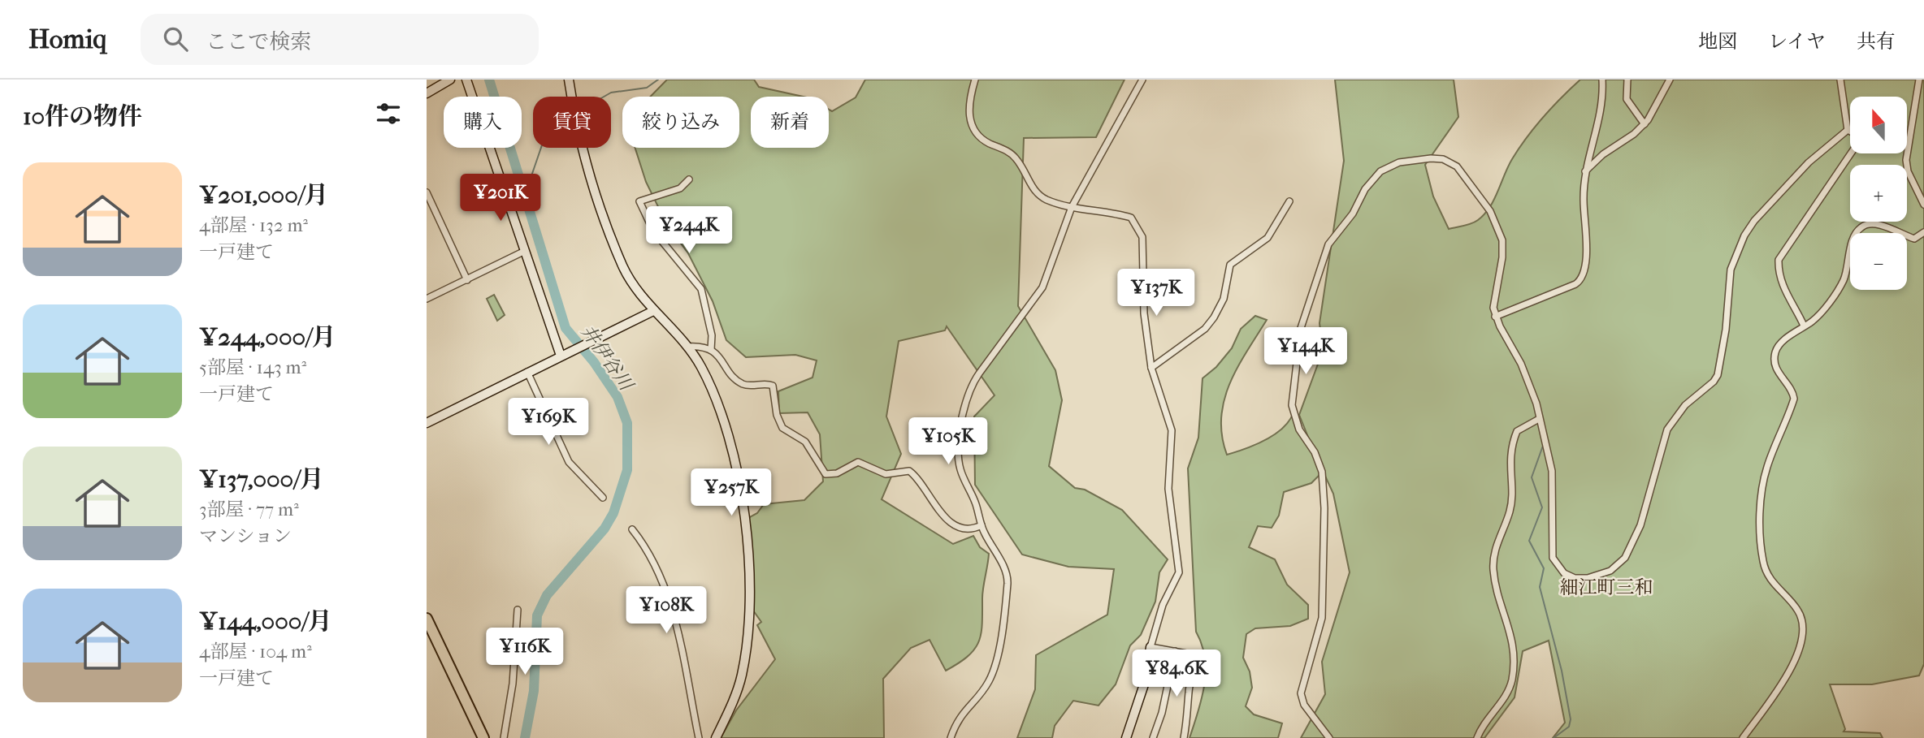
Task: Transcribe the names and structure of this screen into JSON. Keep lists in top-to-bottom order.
{
  "districts": ["細江町三和"],
  "water": ["井伊谷川"],
  "north": "top",
  "page": {
    "header": "Homiq",
    "search": "ここで検索",
    "nav": ["地図", "レイヤ", "共有"],
    "heading": "10件の物件",
    "map_buttons": ["+", "−"],
    "chip": [
      "購入",
      "賃貸",
      "絞り込み",
      "新着"
    ],
    "list": [
      {
        "name": "¥201,000/月",
        "note": "4部屋 · 132 m² · 一戸建て"
      },
      {
        "name": "¥244,000/月",
        "note": "5部屋 · 143 m² · 一戸建て"
      },
      {
        "name": "¥137,000/月",
        "note": "3部屋 · 77 m² · マンション"
      },
      {
        "name": "¥144,000/月",
        "note": "4部屋 · 104 m² · 一戸建て"
      }
    ],
    "price": [
      "¥201K",
      "¥244K",
      "¥137K",
      "¥144K",
      "¥169K",
      "¥105K",
      "¥257K",
      "¥108K",
      "¥116K",
      "¥84.6K"
    ]
  }
}
